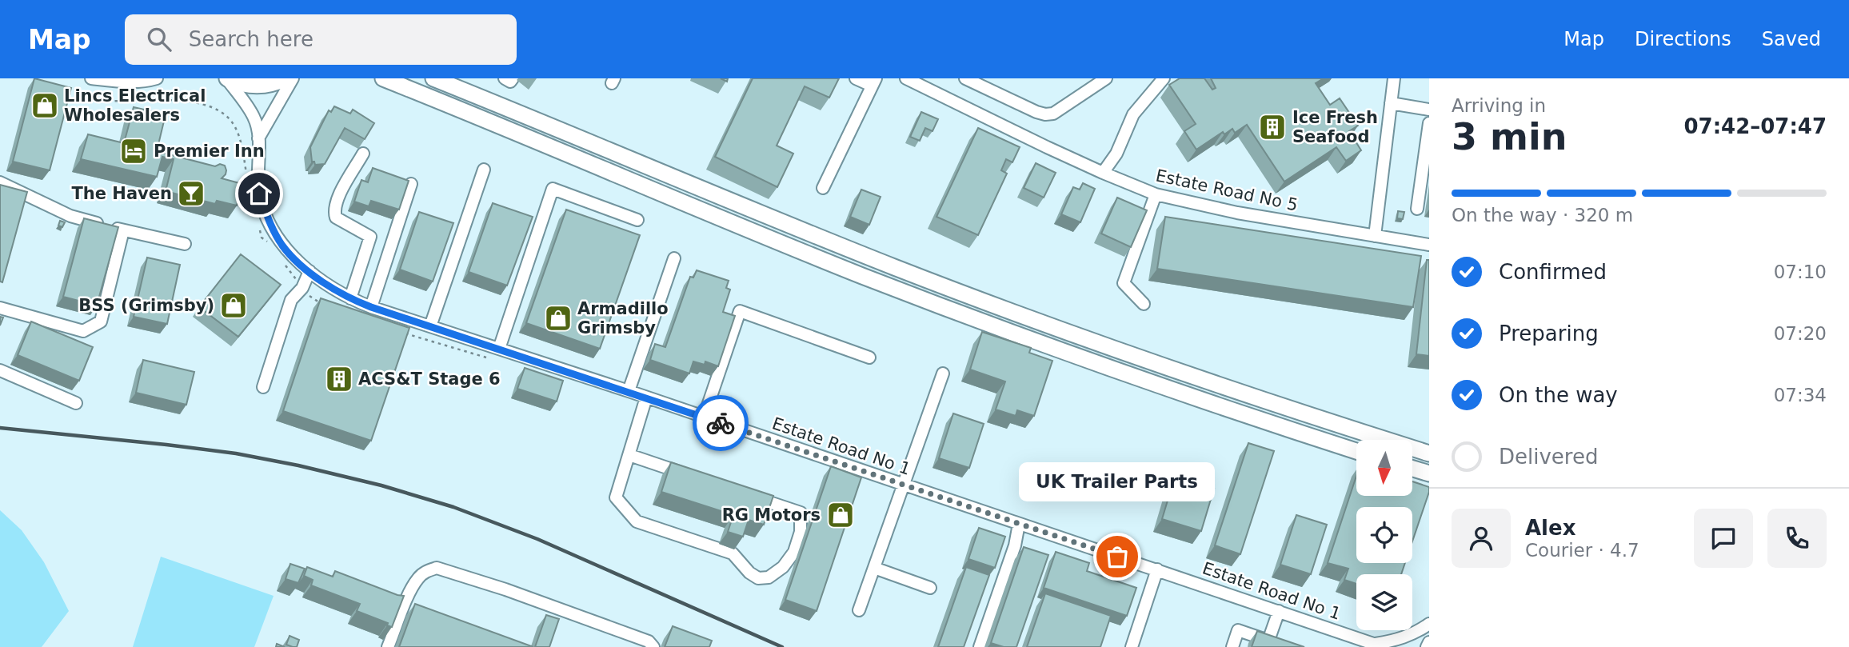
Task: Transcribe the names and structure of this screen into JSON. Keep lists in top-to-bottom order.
{
  "streets": {
    "street": ["Estate Road No 5", "Estate Road No 1"]
  },
  "places": {
    "shop": [
      "Lincs Electrical Wholesalers",
      "BSS (Grimsby)",
      "Armadillo Grimsby",
      "RG Motors"
    ],
    "building": ["Ice Fresh Seafood", "ACS&T Stage 6"],
    "hotel": ["Premier Inn"],
    "bar": ["The Haven"],
    "other": ["UK Trailer Parts"]
  },
  "north": "bottom",
  "page": {
    "header": "Map",
    "search": "Search here",
    "nav": ["Map", "Directions", "Saved"],
    "heading": ["3 min", "Arriving in", "07:42–07:47"],
    "panel": ["Alex", "Courier · 4.7"],
    "bar": "On the way · 320 m",
    "list": [
      ["Confirmed", "07:10"],
      ["Preparing", "07:20"],
      ["On the way", "07:34"],
      "Delivered"
    ],
    "bubble": "UK Trailer Parts"
  }
}
